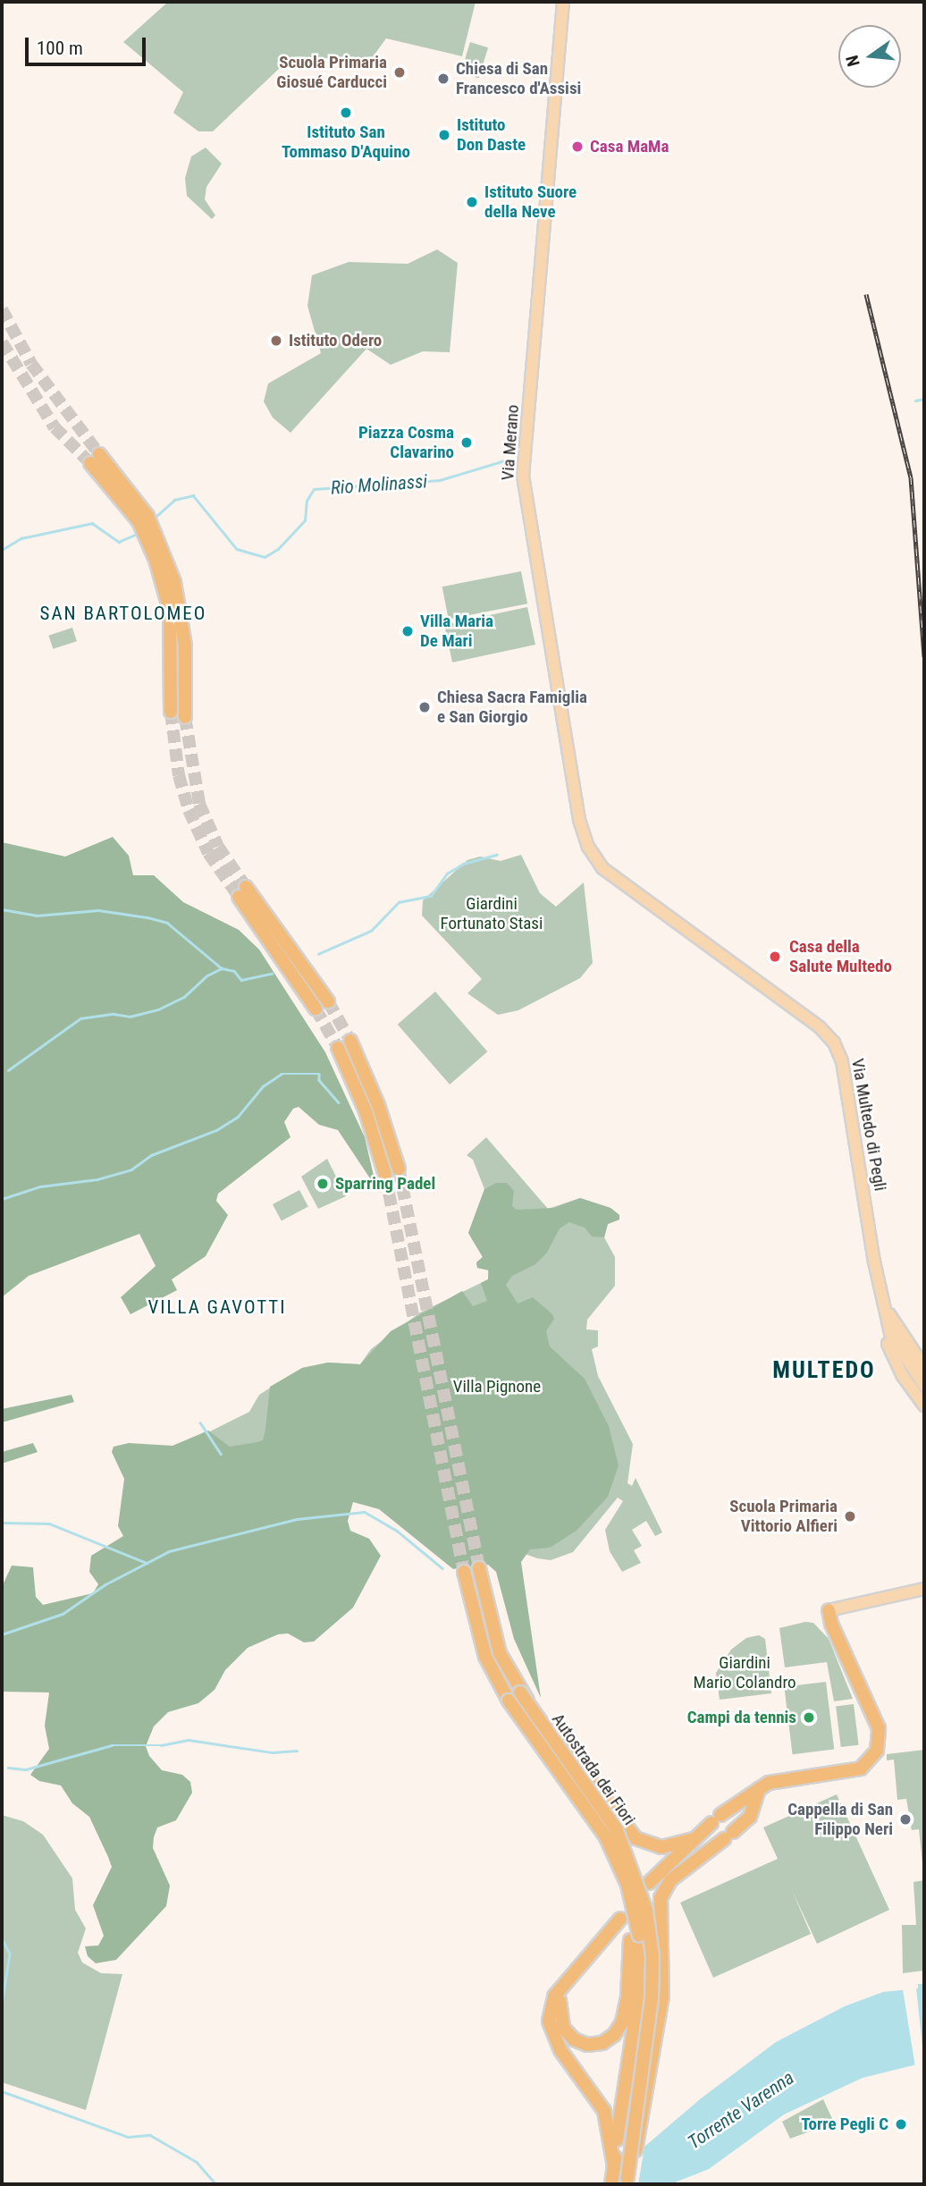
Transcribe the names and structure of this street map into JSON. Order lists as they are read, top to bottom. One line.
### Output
{"streets":{"highway":["Autostrada dei Fiori"],"main road":["Via Merano","Via Multedo di Pegli"]},"crossings":[["Via Merano","Via Multedo di Pegli"]],"districts":["SAN BARTOLOMEO","VILLA GAVOTTI","MULTEDO"],"water":["Rio Molinassi","Torrente Varenna"],"parks":["Giardini Fortunato Stasi","Villa Pignone","Giardini Mario Colandro"],"places":["Scuola Primaria Giosué Carducci","Chiesa di San Francesco d'Assisi","Istituto San Tommaso D'Aquino","Istituto Don Daste","Casa MaMa","Istituto Suore della Neve","Istituto Odero","Piazza Cosma Clavarino","Villa Maria De Mari","Chiesa Sacra Famiglia e San Giorgio","Casa della Salute Multedo","Sparring Padel","Scuola Primaria Vittorio Alfieri","Campi da tennis","Cappella di San Filippo Neri","Torre Pegli C"],"scale_bar":"100 m","north":"left"}
